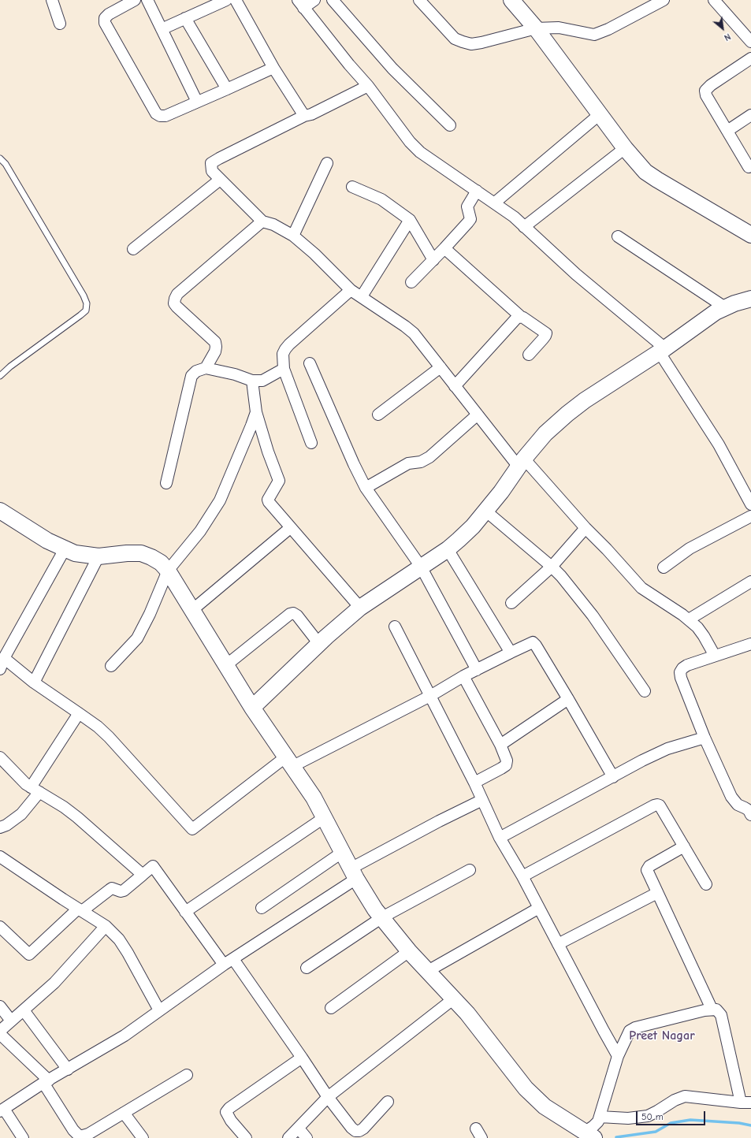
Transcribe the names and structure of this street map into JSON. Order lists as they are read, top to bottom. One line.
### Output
{"districts":["Preet Nagar"],"scale_bar":"50 m","north":"bottom right"}
